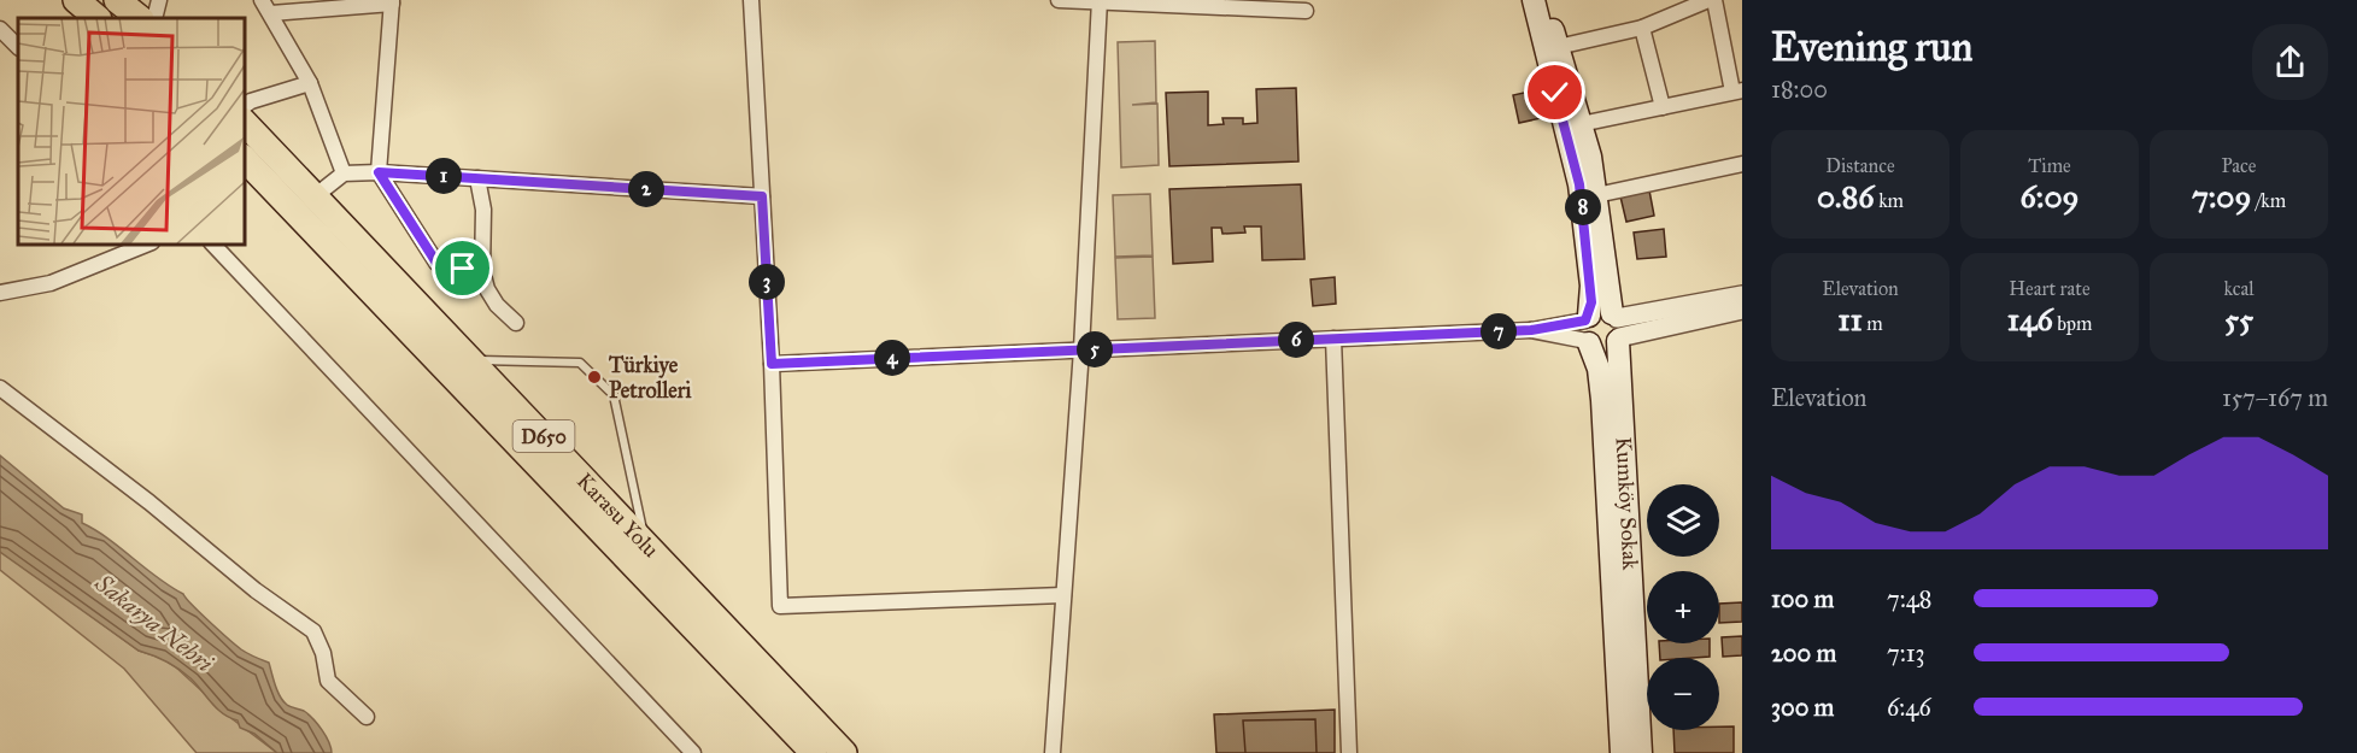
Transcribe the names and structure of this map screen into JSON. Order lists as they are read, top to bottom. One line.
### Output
{"streets":{"highway":["D650","Karasu Yolu"],"main road":["Kumköy Sokak"]},"water":["Sakarya Nehri"],"places":["Türkiye Petrolleri"],"page":{"heading":["Evening run","18:00"],"stats":[["Distance","0.86 km"],["Time","6:09"],["Pace","7:09 /km"],["Elevation","11 m"],["Heart rate","146 bpm"],["kcal","55"]],"pins":["1","2","8","3","7","6","5","4"],"chart":["Elevation","157–167 m"],"map_buttons":["+","−"],"list":[{"name":"100 m","note":"7:48"},{"name":"200 m","note":"7:13"},{"name":"300 m","note":"6:46"}]}}
